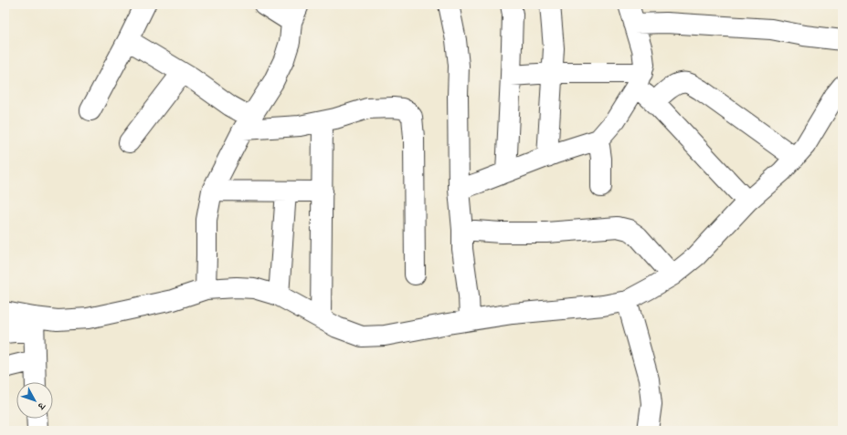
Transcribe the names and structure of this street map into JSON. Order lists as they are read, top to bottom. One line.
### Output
{"north":"bottom right"}
